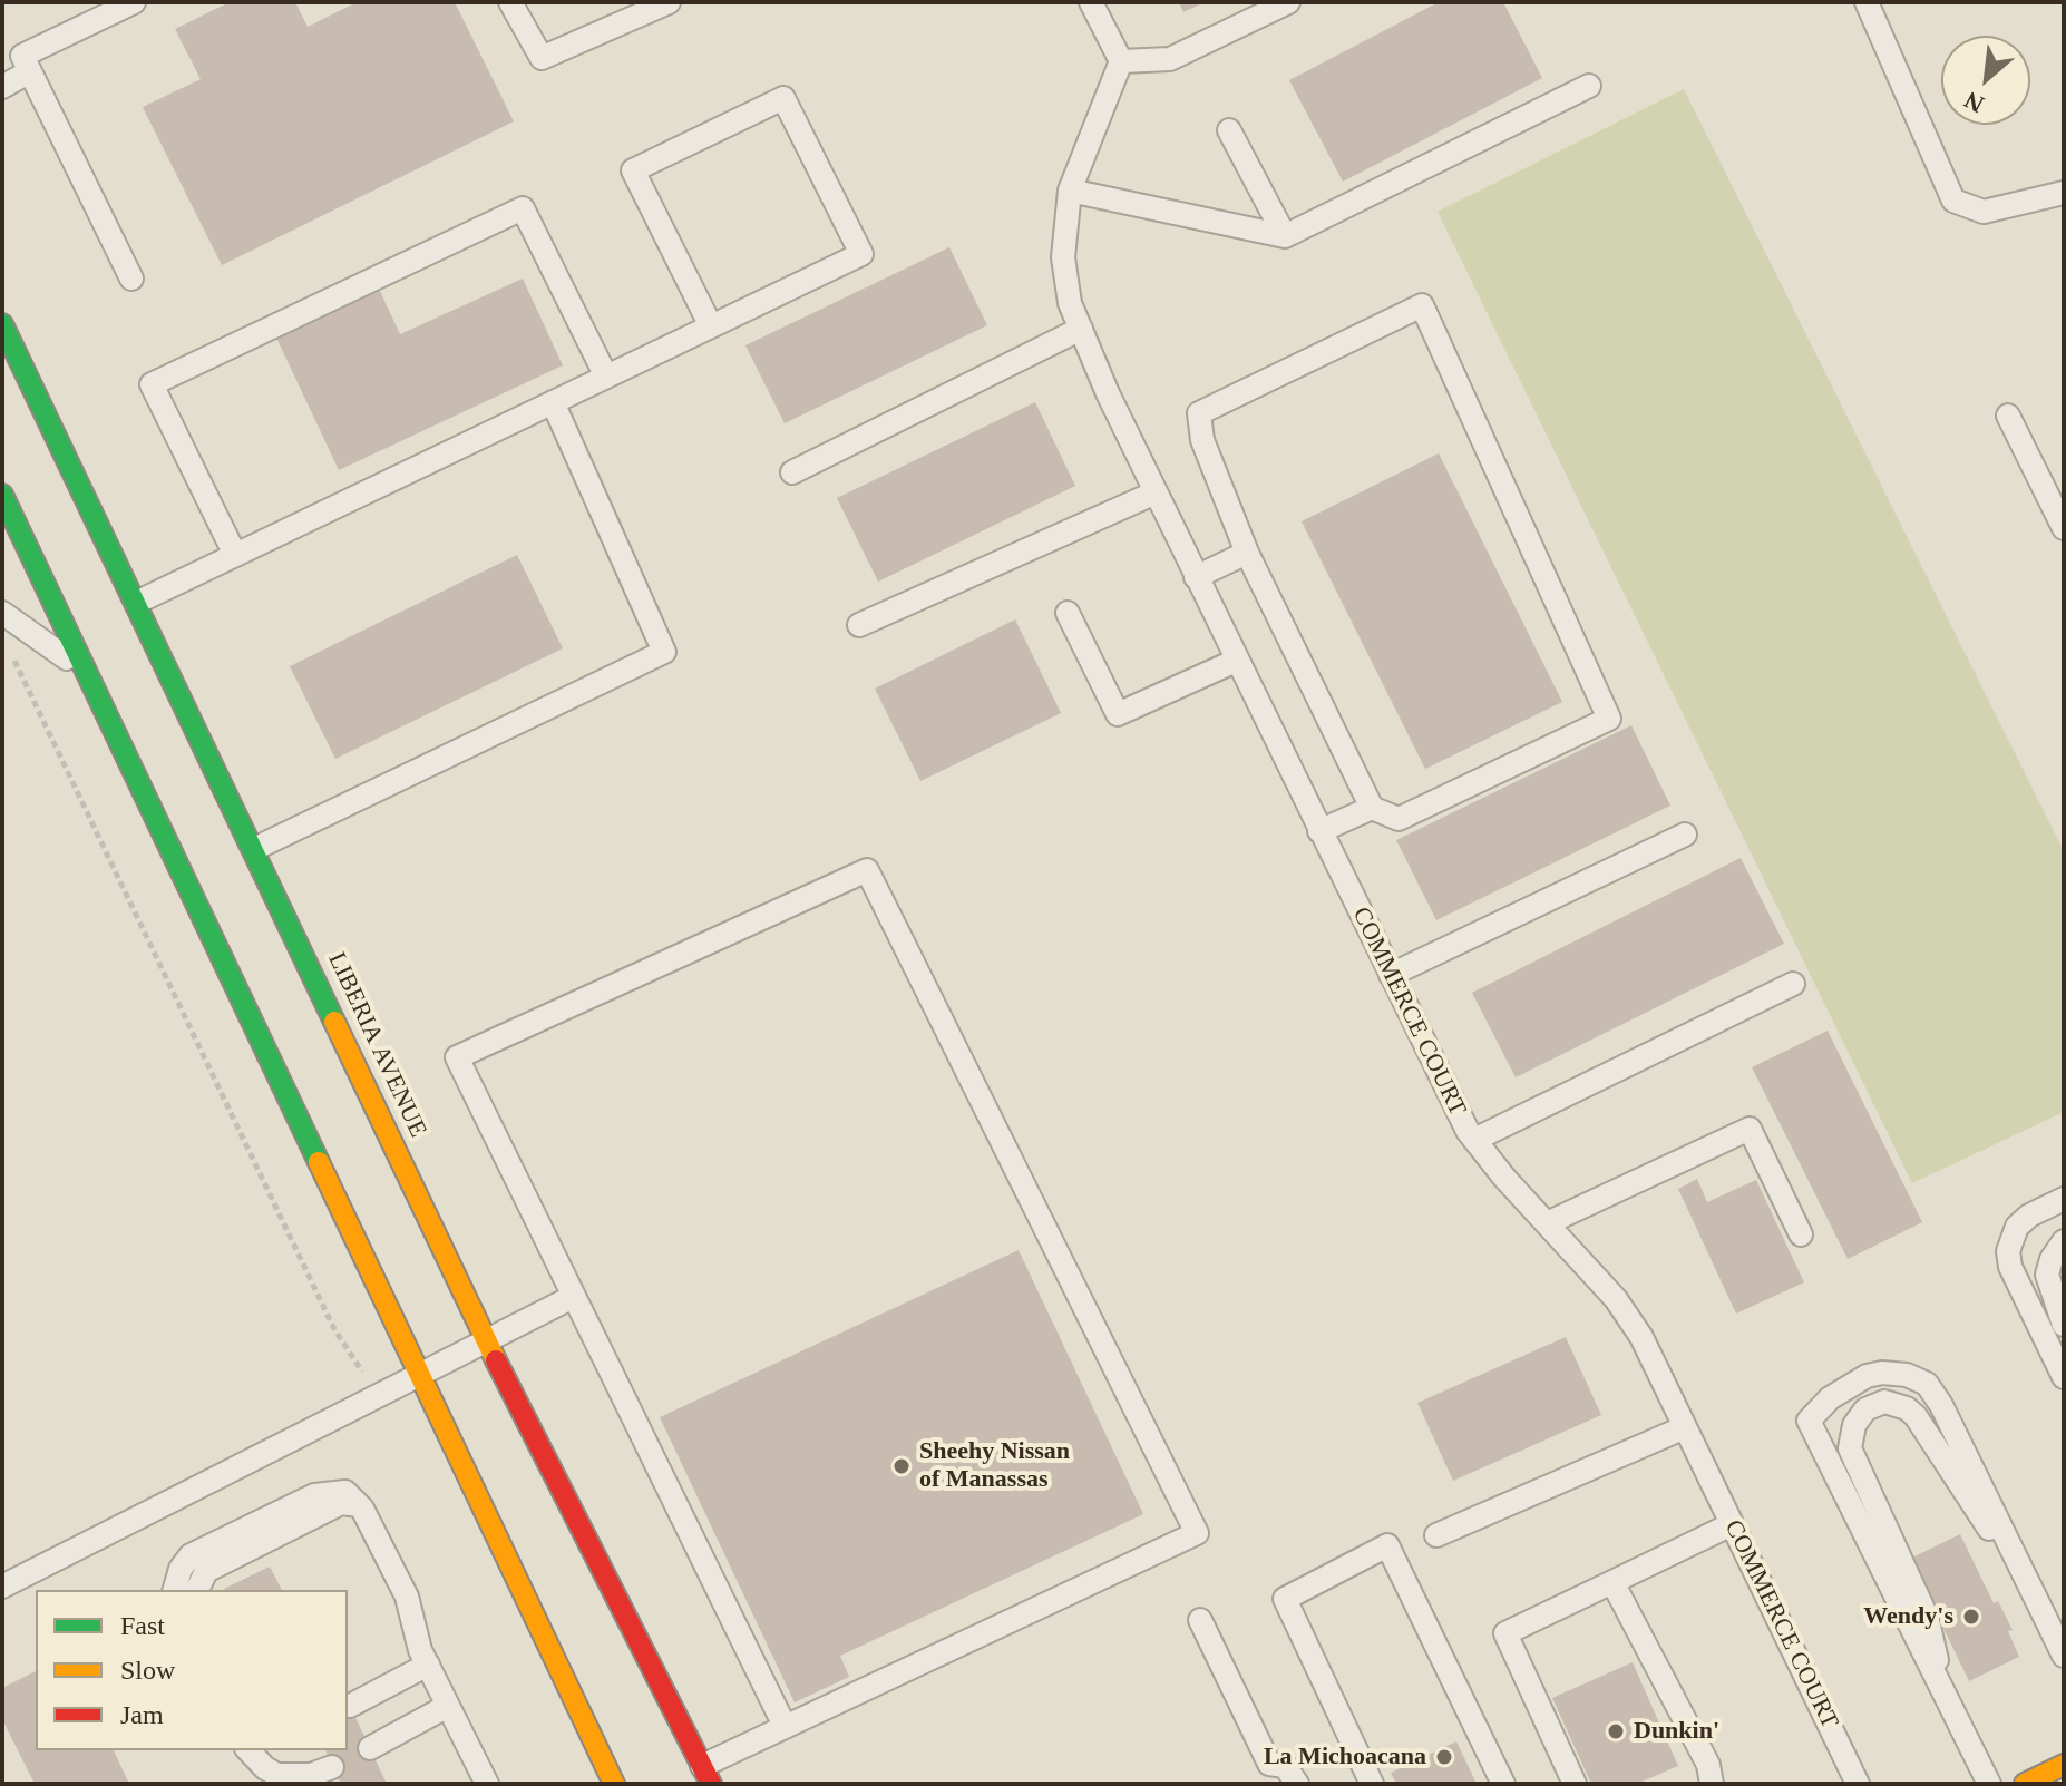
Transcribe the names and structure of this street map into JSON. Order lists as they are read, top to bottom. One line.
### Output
{"streets":{"highway":["LIBERIA AVENUE"],"lane":["COMMERCE COURT"]},"places":["Sheehy Nissan of Manassas","Wendy's","Dunkin'","La Michoacana"],"legend":["Fast","Slow","Jam"],"north":"bottom left"}
